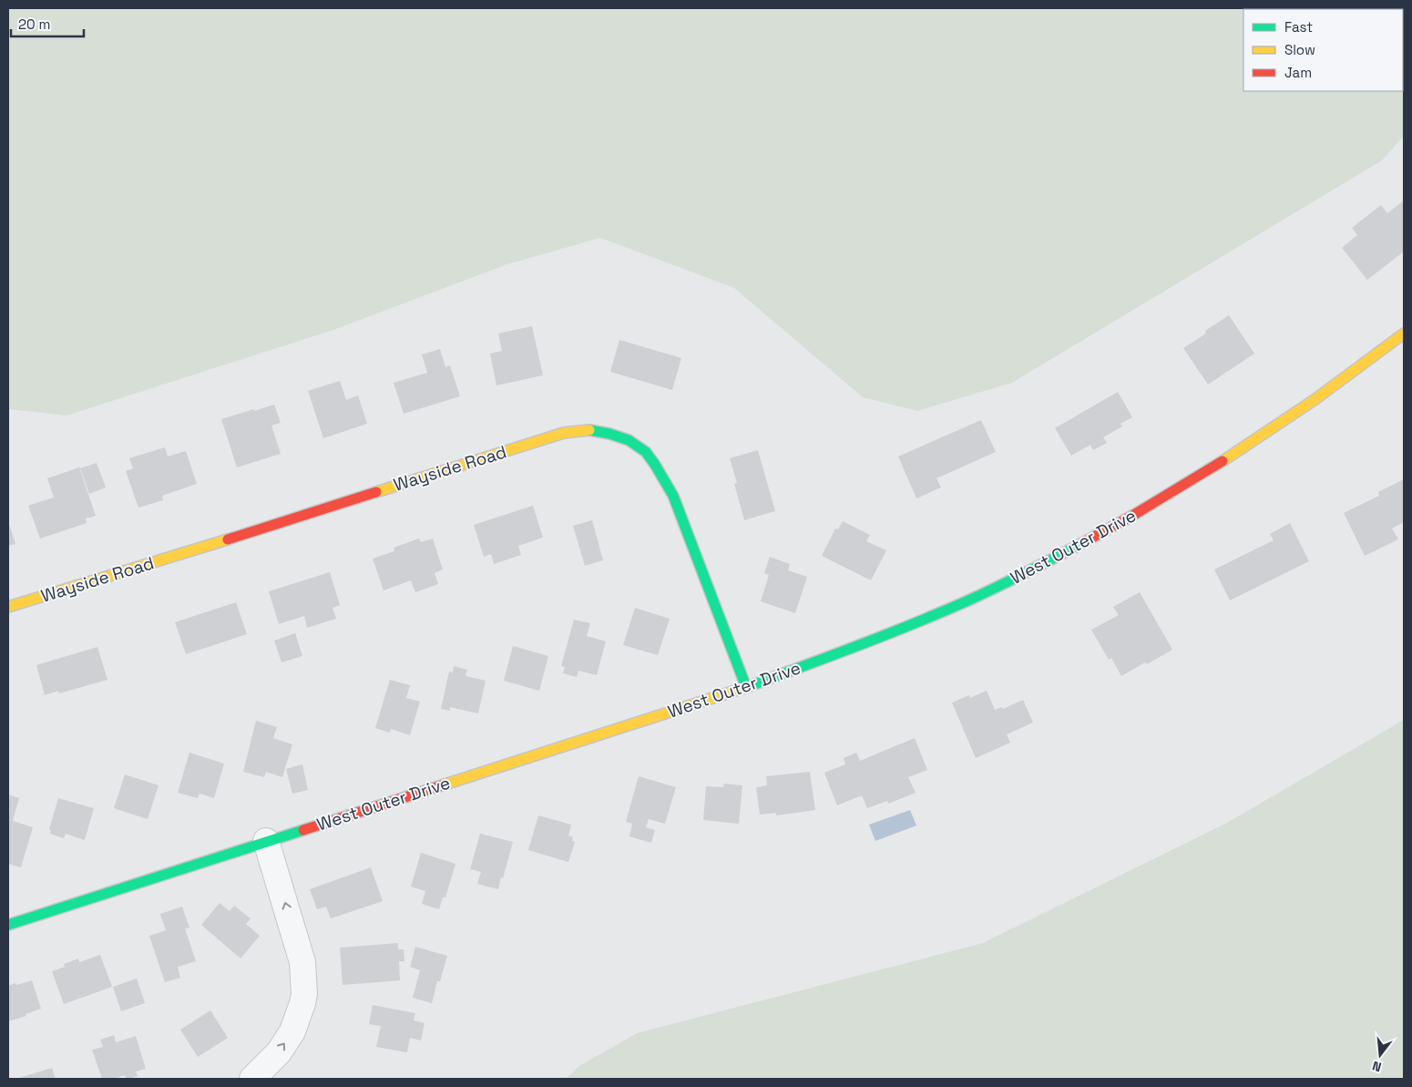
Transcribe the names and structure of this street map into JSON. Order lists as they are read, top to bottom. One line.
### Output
{"streets":{"street":["Wayside Road","West Outer Drive"]},"crossings":[["Wayside Road","West Outer Drive"]],"legend":["Fast","Slow","Jam"],"scale_bar":"20 m","north":"bottom"}
